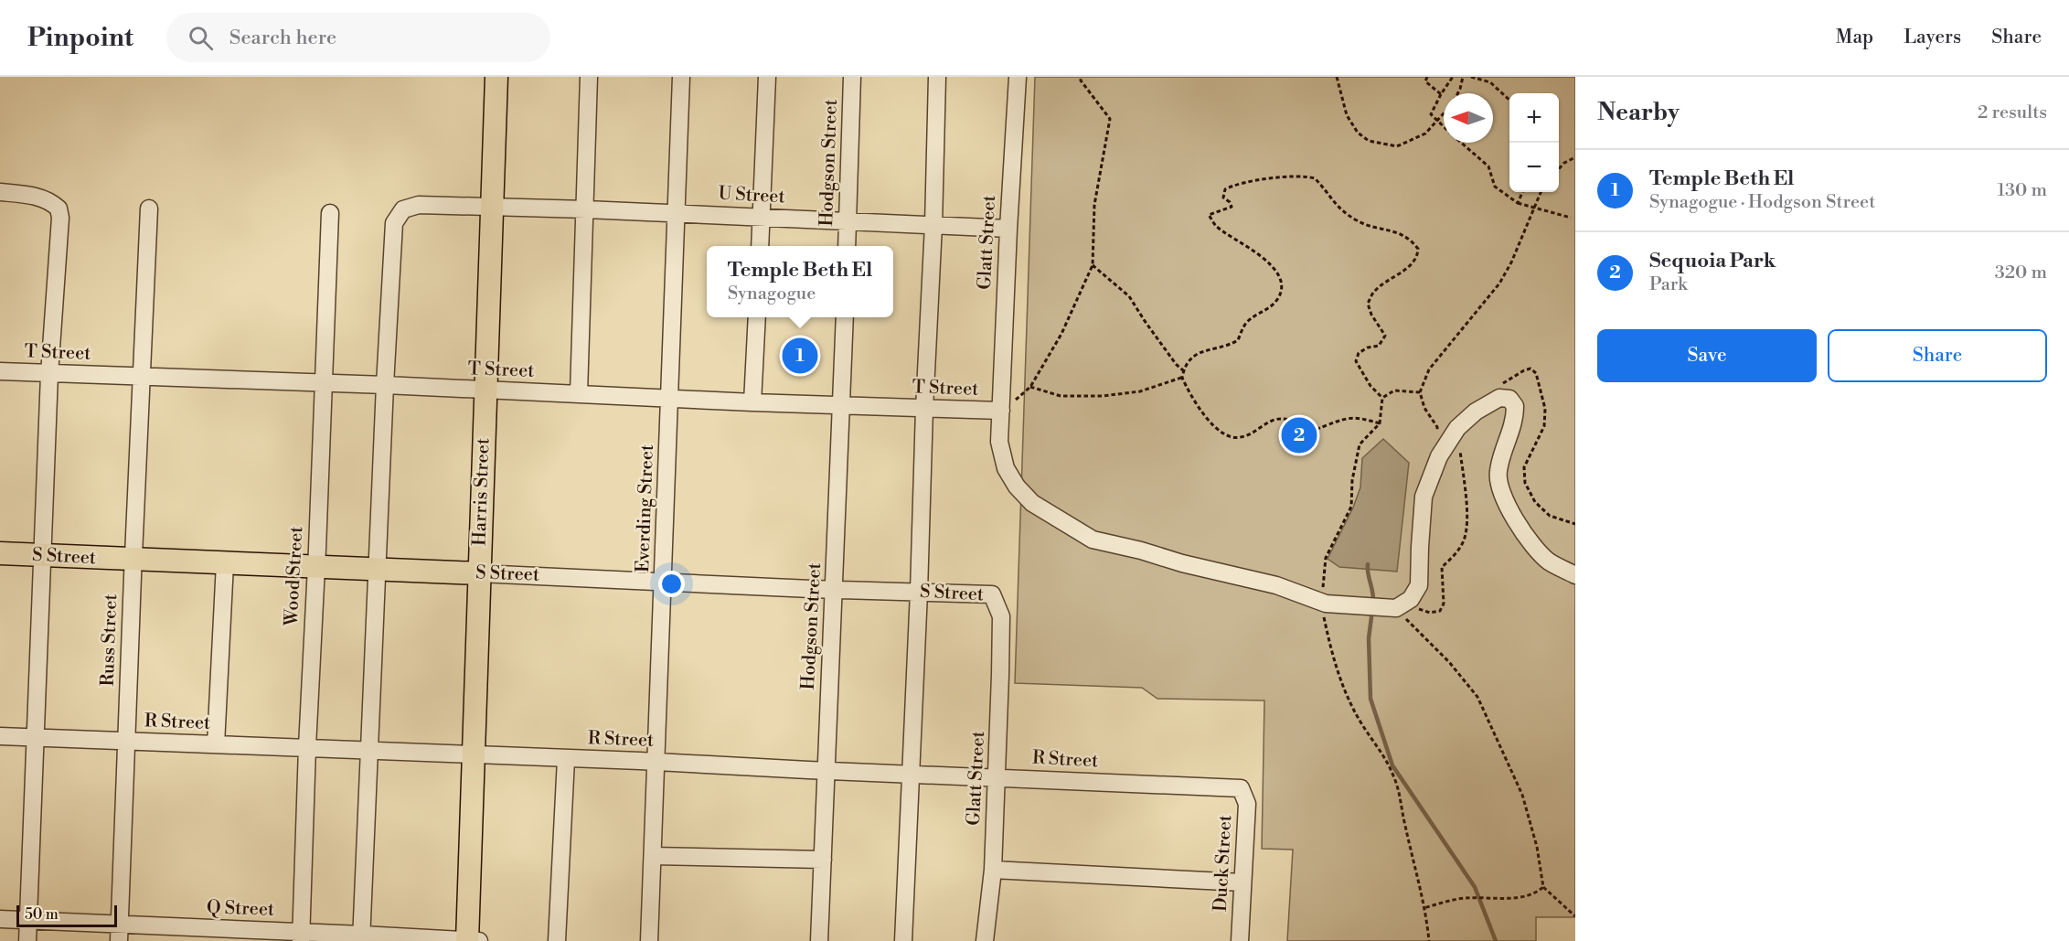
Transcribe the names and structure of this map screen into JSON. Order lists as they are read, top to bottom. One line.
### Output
{"streets":{"main road":["Harris Street","S Street"],"street":["Hodgson Street","U Street","Glatt Street","T Street","Everding Street","Wood Street","Russ Street","R Street","Duck Street","Q Street"]},"crossings":[["Hodgson Street","U Street"],["Hodgson Street","T Street"],["Hodgson Street","S Street"],["Hodgson Street","R Street"],["U Street","Glatt Street"],["U Street","T Street"],["U Street","Harris Street"],["U Street","Everding Street"],["U Street","S Street"],["U Street","R Street"],["U Street","Q Street"],["Glatt Street","T Street"],["Glatt Street","S Street"],["Glatt Street","R Street"],["T Street","Harris Street"],["T Street","Everding Street"],["T Street","Wood Street"],["T Street","Russ Street"],["Harris Street","S Street"],["Harris Street","R Street"],["Harris Street","Q Street"],["Everding Street","S Street"],["Everding Street","R Street"],["S Street","Wood Street"],["S Street","Russ Street"],["Wood Street","R Street"],["Wood Street","Q Street"],["Russ Street","R Street"],["Russ Street","Q Street"],["R Street","Duck Street"]],"scale_bar":"50 m","north":"left","page":{"header":"Pinpoint","search":"Search here","nav":["Map","Layers","Share"],"heading":["Nearby","2 results"],"map_buttons":["+","−"],"list":[{"mark":"1","name":"Temple Beth El","note":"Synagogue · Hodgson Street","value":"130 m"},{"mark":"2","name":"Sequoia Park","note":"Park","value":"320 m"}],"popup":["Temple Beth El","Synagogue"],"buttons":["Save","Share"],"pins":["1","2"],"scale":"50 m"}}
